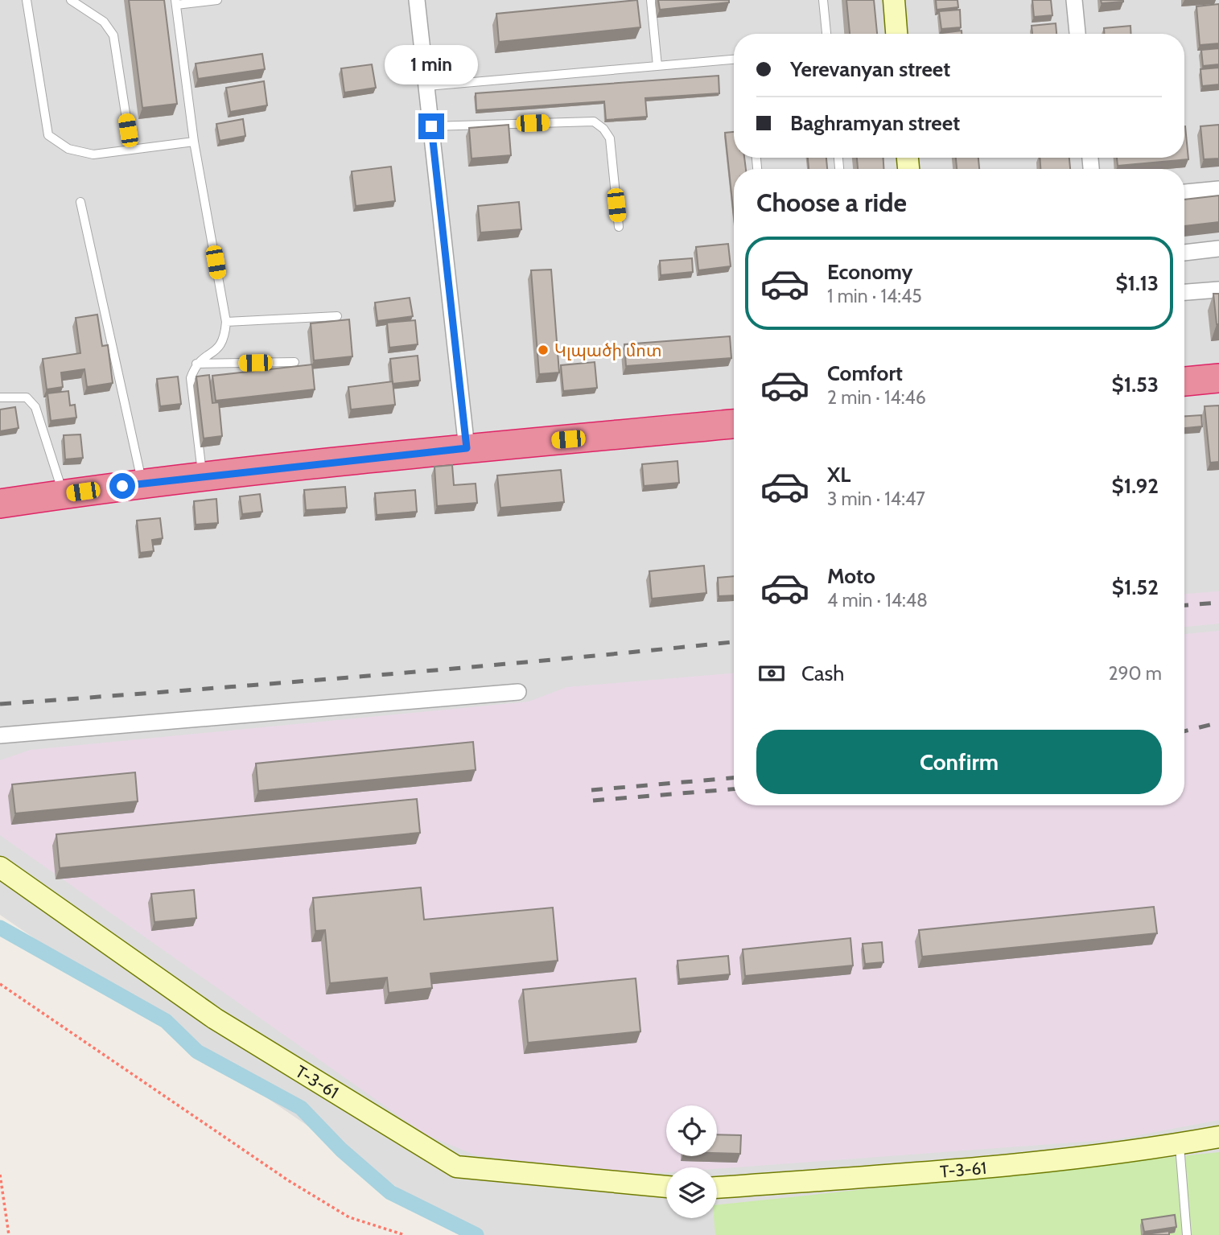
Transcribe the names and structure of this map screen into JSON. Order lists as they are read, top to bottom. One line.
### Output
{"streets":{"street":["T-3-61"]},"places":["Կլպածի մոտ"],"page":{"banner":["Yerevanyan street","Baghramyan street"],"bubble":"1 min","heading":"Choose a ride","list":[{"name":"Economy","note":"1 min · 14:45","value":"$1.13"},{"name":"Comfort","note":"2 min · 14:46","value":"$1.53"},{"name":"XL","note":"3 min · 14:47","value":"$1.92"},{"name":"Moto","note":"4 min · 14:48","value":"$1.52"}],"pay":["Cash","290 m"],"buttons":"Confirm"}}
